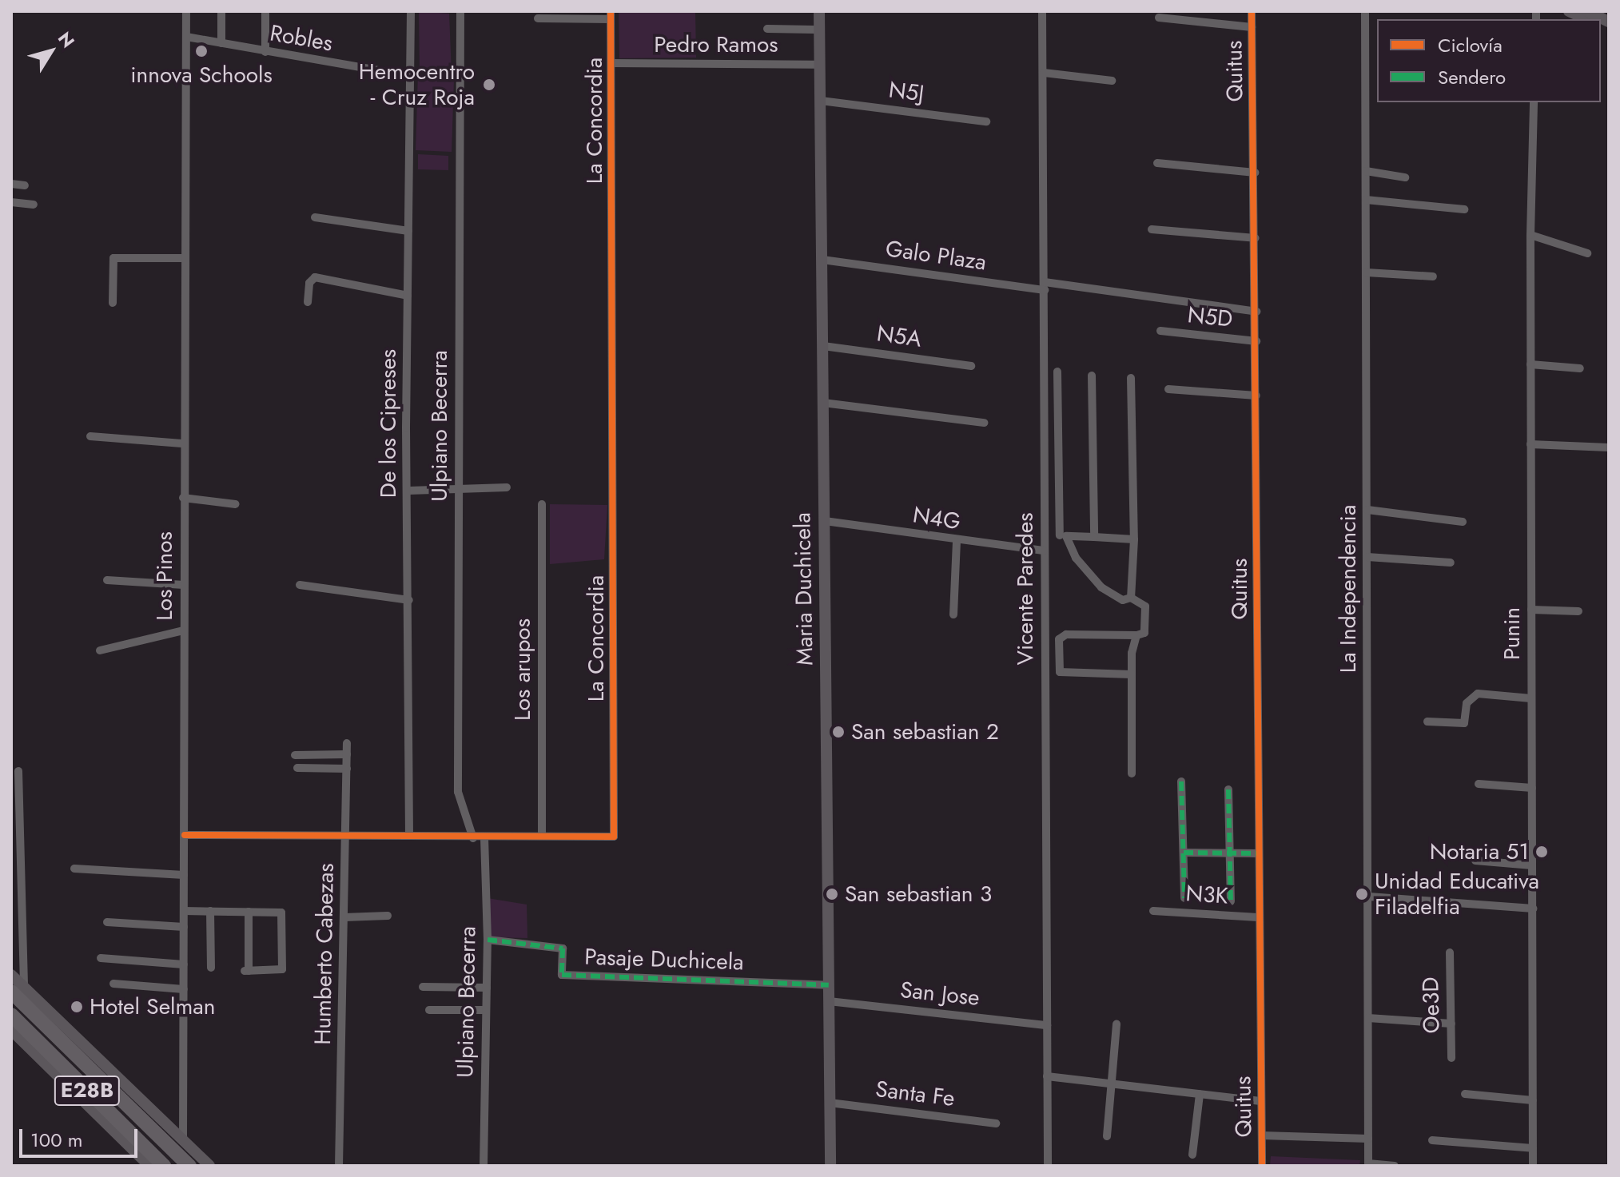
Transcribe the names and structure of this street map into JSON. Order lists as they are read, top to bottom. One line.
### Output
{"streets":{"highway":["E28B"],"main road":["Maria Duchicela"],"street":["Robles","Pedro Ramos","Quitus","N5J","La Concordia","Galo Plaza","N5D","N5A","De los Cipreses","Ulpiano Becerra","N4G","Los Pinos","Vicente Paredes","La Independencia","Punin","Los arupos","N3K","Humberto Cabezas","Pasaje Duchicela","San Jose","Oe3D","Santa Fe"]},"crossings":[["Robles","De los Cipreses"],["Robles","Los Pinos"],["Pedro Ramos","La Concordia"],["Pedro Ramos","Maria Duchicela"],["Quitus","Galo Plaza"],["Quitus","N5D"],["Quitus","N3K"],["N5J","Maria Duchicela"],["La Concordia","De los Cipreses"],["La Concordia","Ulpiano Becerra"],["La Concordia","Los Pinos"],["La Concordia","Los arupos"],["La Concordia","Humberto Cabezas"],["Galo Plaza","Maria Duchicela"],["Galo Plaza","Vicente Paredes"],["N5A","Maria Duchicela"],["Ulpiano Becerra","Pasaje Duchicela"],["N4G","Maria Duchicela"],["N4G","Vicente Paredes"],["Maria Duchicela","Pasaje Duchicela"],["Maria Duchicela","San Jose"],["Maria Duchicela","Santa Fe"],["Vicente Paredes","San Jose"]],"places":["innova Schools","Hemocentro - Cruz Roja","San sebastian 2","Notaria 51","San sebastian 3","Unidad Educativa Filadelfia","Hotel Selman"],"legend":["Ciclovía","Sendero"],"scale_bar":"100 m","north":"top right"}
